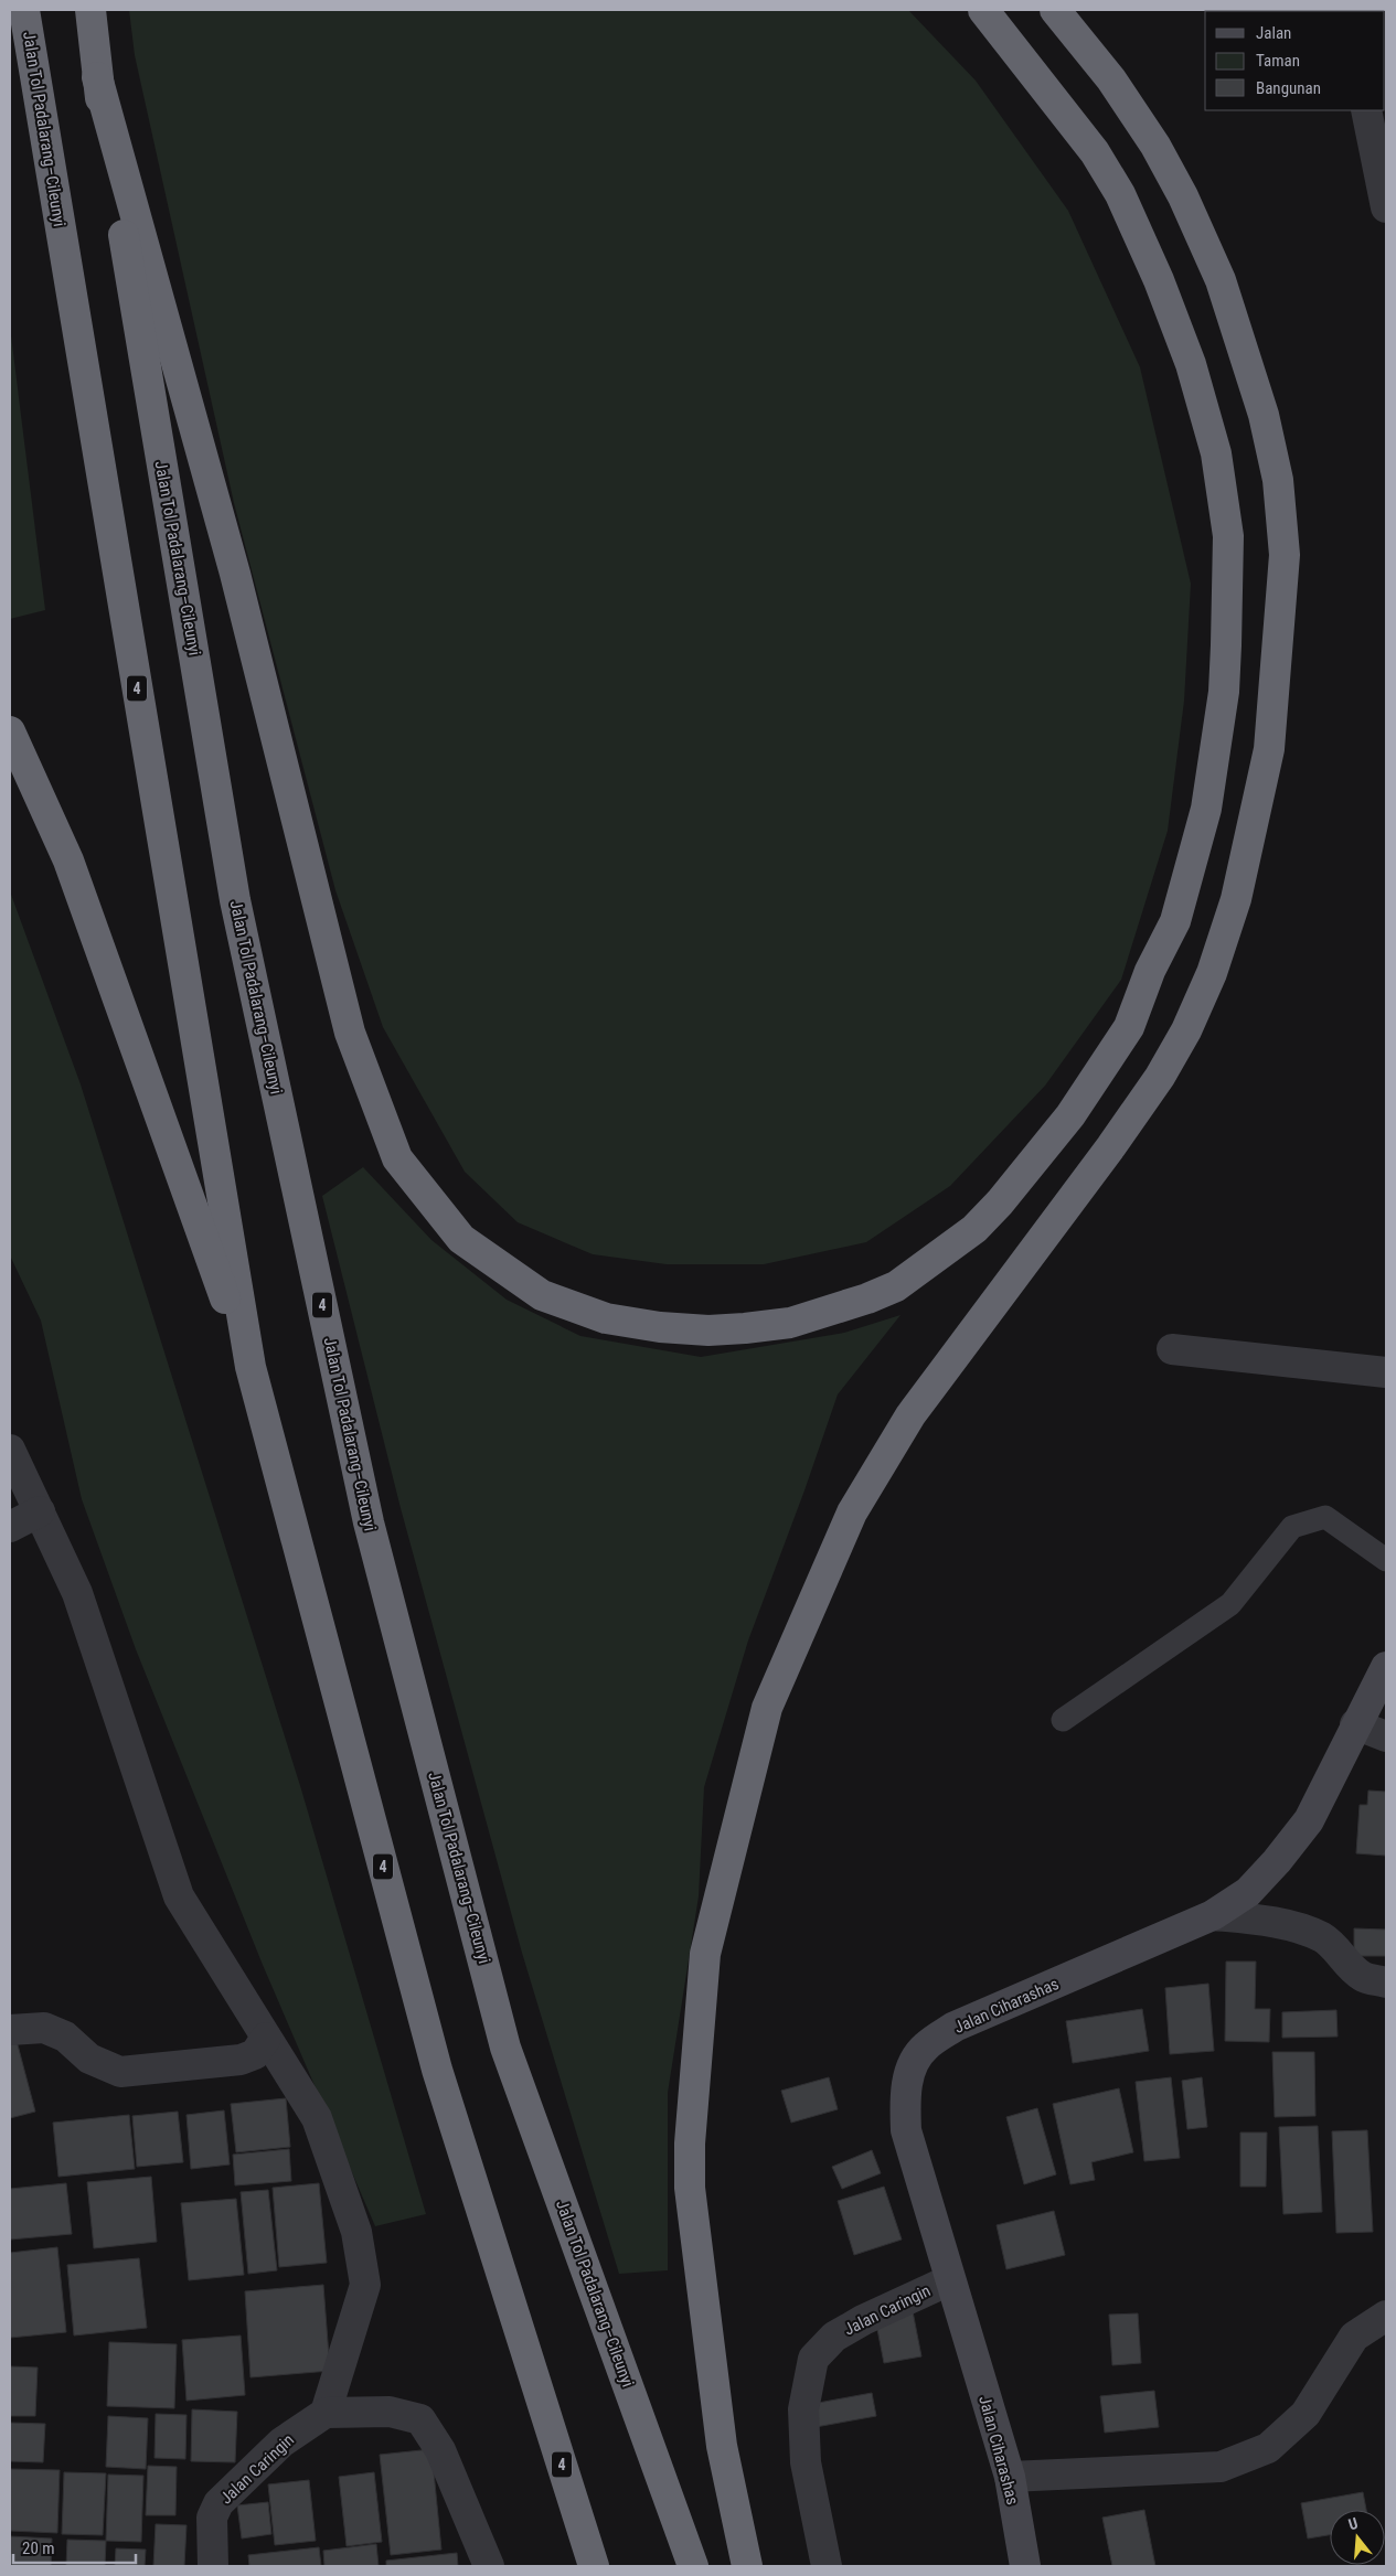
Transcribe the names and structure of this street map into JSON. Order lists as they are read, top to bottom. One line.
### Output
{"streets":{"highway":["Jalan Tol Padalarang–Cileunyi","4"],"street":["Jalan Ciharashas","Jalan Caringin"]},"crossings":[["Jalan Ciharashas","Jalan Caringin"]],"legend":["Jalan","Taman","Bangunan"],"scale_bar":"20 m","north":"top"}
